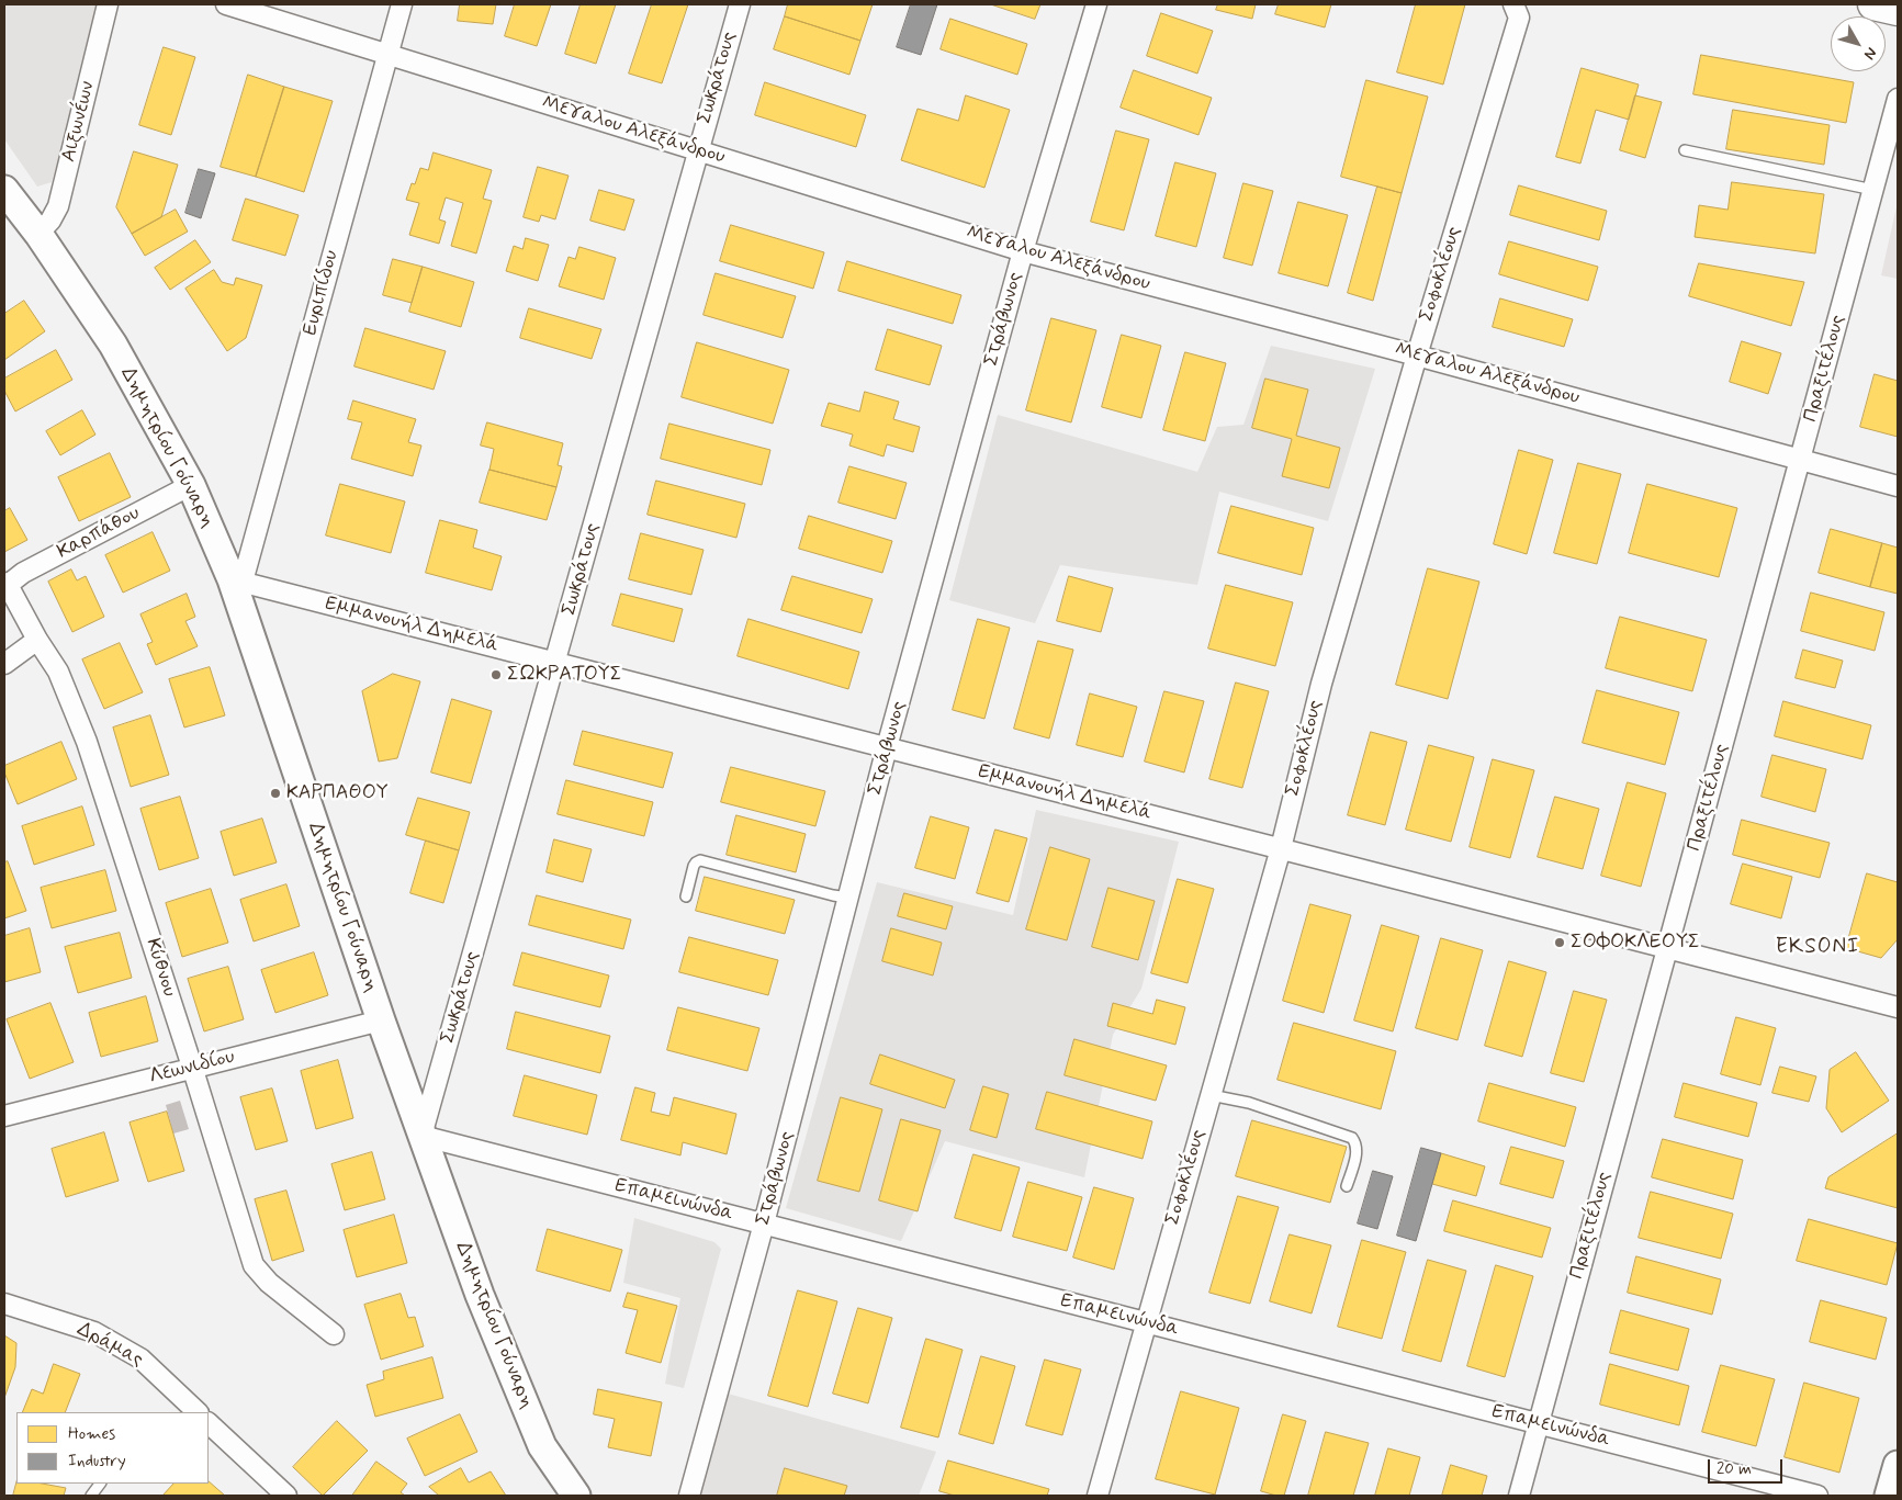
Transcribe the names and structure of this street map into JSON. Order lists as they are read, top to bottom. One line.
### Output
{"streets":{"main road":["Δημητρίου Γούναρη"],"street":["Σωκράτους","Αιξωνέων","Μεγαλου Αλεξάνδρου","Σοφοκλέους","Ευριπίδου","Στράβωνος","Πραξιτέλους","Καρπάθου","Εμμανουήλ Δημελά","Κύθνου","Λεωνιδίου","Επαμεινώνδα","Δράμας"]},"crossings":[["Σωκράτους","Μεγαλου Αλεξάνδρου"],["Σωκράτους","Δημητρίου Γούναρη"],["Σωκράτους","Εμμανουήλ Δημελά"],["Σωκράτους","Επαμεινώνδα"],["Αιξωνέων","Δημητρίου Γούναρη"],["Μεγαλου Αλεξάνδρου","Σοφοκλέους"],["Μεγαλου Αλεξάνδρου","Ευριπίδου"],["Μεγαλου Αλεξάνδρου","Στράβωνος"],["Μεγαλου Αλεξάνδρου","Πραξιτέλους"],["Σοφοκλέους","Εμμανουήλ Δημελά"],["Σοφοκλέους","Επαμεινώνδα"],["Ευριπίδου","Δημητρίου Γούναρη"],["Ευριπίδου","Εμμανουήλ Δημελά"],["Στράβωνος","Εμμανουήλ Δημελά"],["Στράβωνος","Επαμεινώνδα"],["Πραξιτέλους","Εμμανουήλ Δημελά"],["Πραξιτέλους","Επαμεινώνδα"],["Δημητρίου Γούναρη","Καρπάθου"],["Δημητρίου Γούναρη","Εμμανουήλ Δημελά"],["Δημητρίου Γούναρη","Λεωνιδίου"],["Δημητρίου Γούναρη","Επαμεινώνδα"],["Καρπάθου","Κύθνου"],["Κύθνου","Λεωνιδίου"]],"districts":["EKSONI"],"places":["ΣΩΚΡΑΤΟΥΣ","ΚΑΡΠΑΘΟΥ","ΣΟΦΟΚΛΕΟΥΣ"],"legend":["Homes","Industry"],"scale_bar":"20 m","north":"bottom right"}
